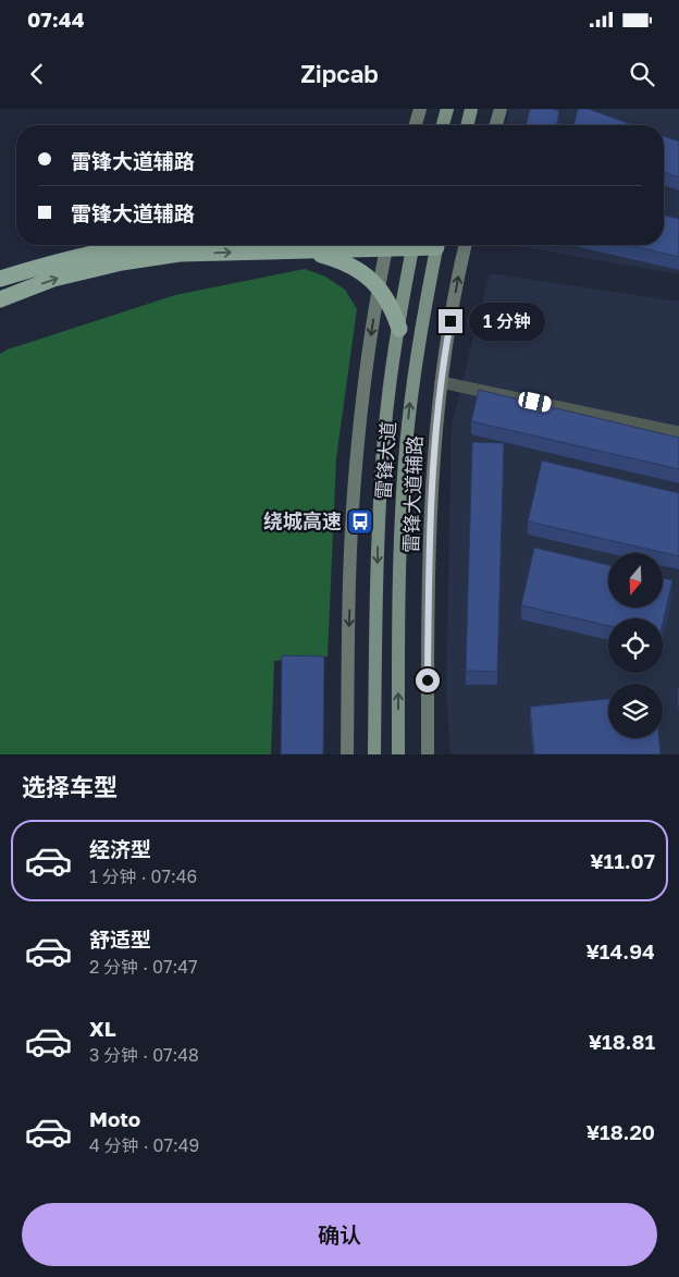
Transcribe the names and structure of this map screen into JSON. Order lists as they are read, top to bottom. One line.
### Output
{"streets":{"main road":["雷锋大道"],"street":["雷锋大道辅路"]},"places":{"bus stop":["绕城高速"]},"north":"bottom","page":{"status":"07:44","header":"Zipcab","banner":["雷锋大道辅路","雷锋大道辅路"],"bubble":"1 分钟","heading":"选择车型","list":[{"name":"经济型","note":"1 分钟 · 07:46","value":"¥11.07"},{"name":"舒适型","note":"2 分钟 · 07:47","value":"¥14.94"},{"name":"XL","note":"3 分钟 · 07:48","value":"¥18.81"},{"name":"Moto","note":"4 分钟 · 07:49","value":"¥18.20"}],"buttons":"确认"}}
